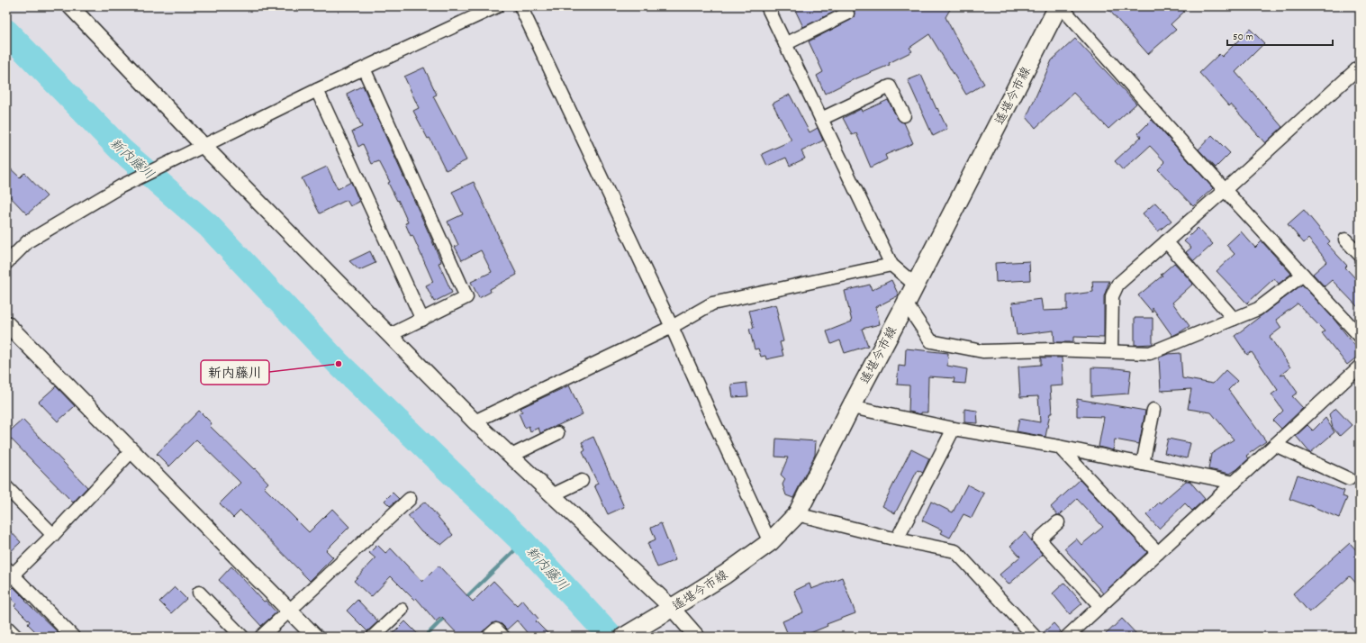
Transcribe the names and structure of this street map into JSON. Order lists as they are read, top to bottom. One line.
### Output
{"streets":{"main road":["遙堪今市線"]},"water":["新内藤川"],"places":["新内藤川"],"scale_bar":"50 m"}
